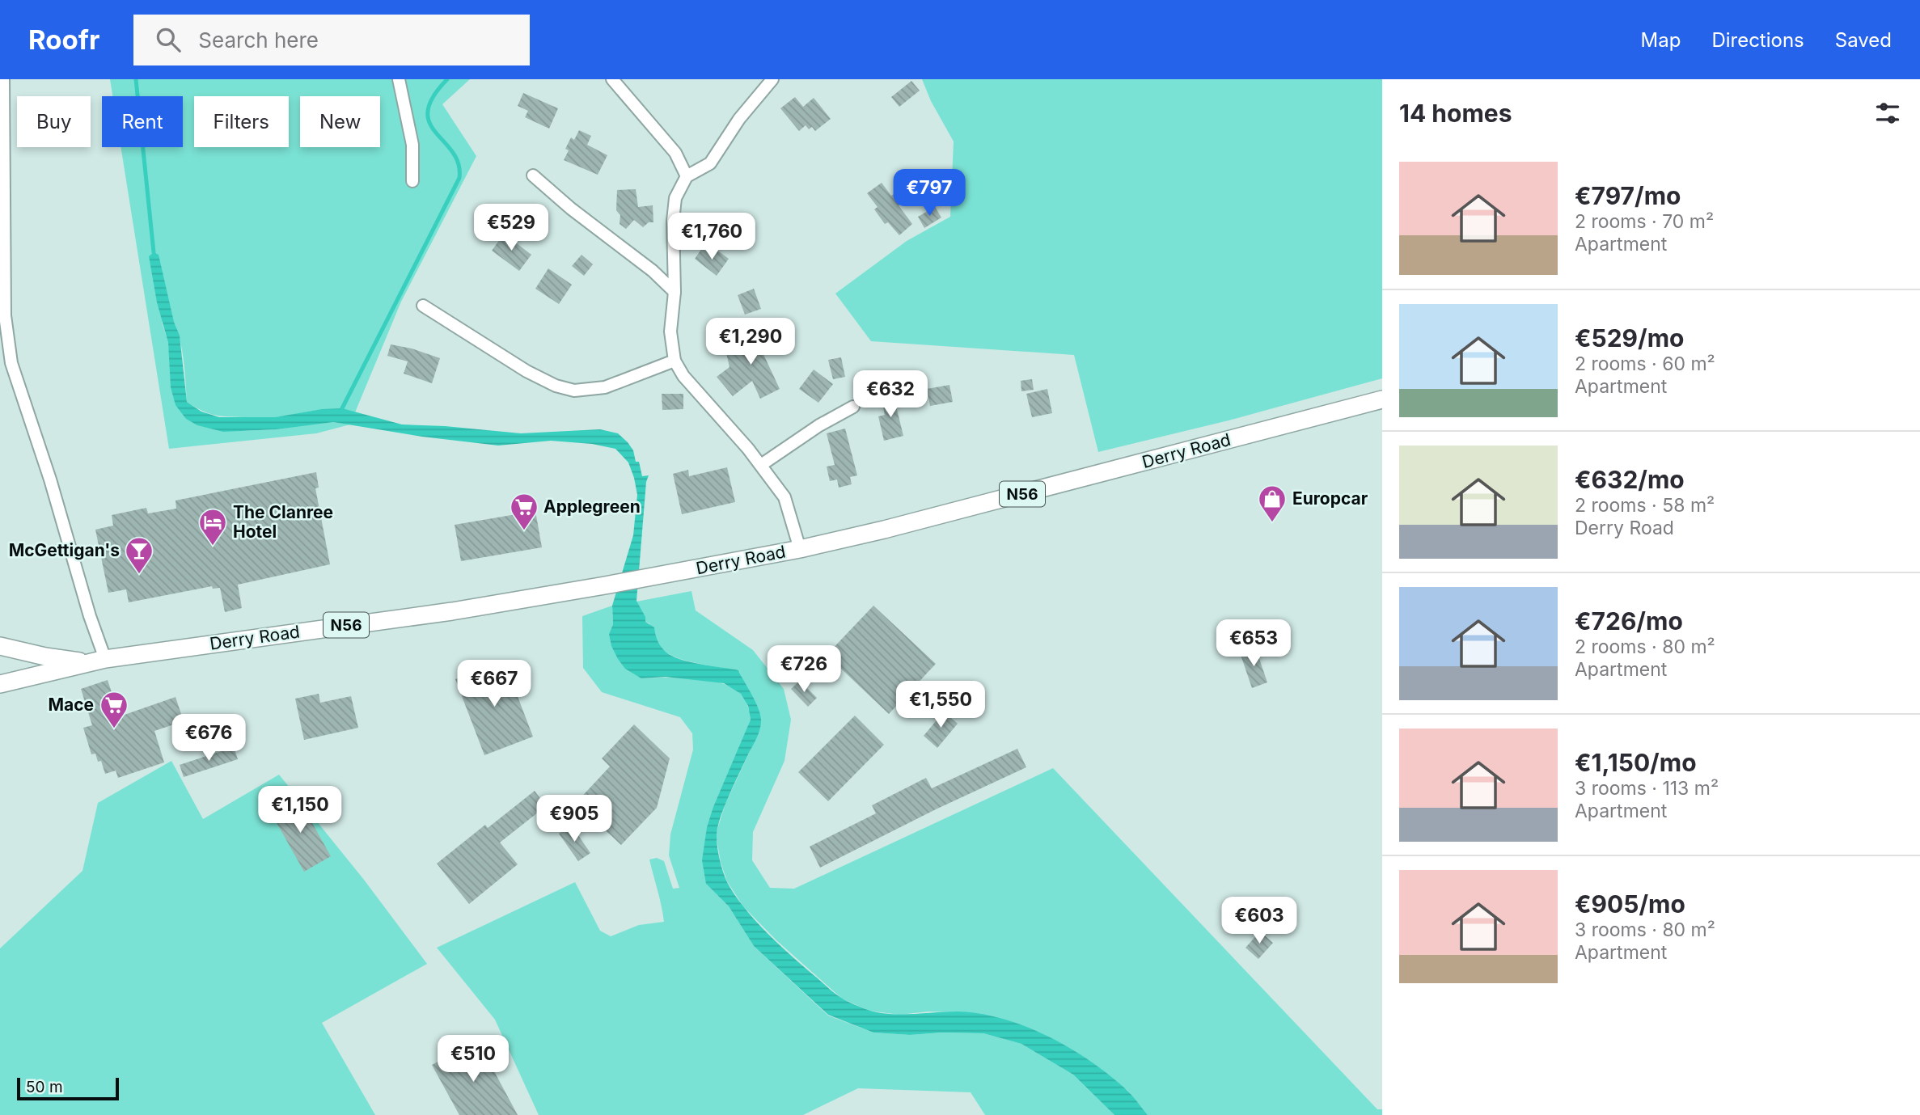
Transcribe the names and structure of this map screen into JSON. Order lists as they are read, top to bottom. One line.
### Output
{"streets":{"main road":["Derry Road","N56"]},"places":{"shop":["Europcar"],"supermarket":["Applegreen","Mace"],"hotel":["The Clanree Hotel"],"bar":["McGettigan's"]},"scale_bar":"50 m","page":{"header":"Roofr","search":"Search here","nav":["Map","Directions","Saved"],"heading":"14 homes","chip":["Buy","Rent","Filters","New"],"list":[{"name":"€797/mo","note":"2 rooms · 70 m² · Apartment"},{"name":"€529/mo","note":"2 rooms · 60 m² · Apartment"},{"name":"€632/mo","note":"2 rooms · 58 m² · Derry Road"},{"name":"€726/mo","note":"2 rooms · 80 m² · Apartment"},{"name":"€1,150/mo","note":"3 rooms · 113 m² · Apartment"},{"name":"€905/mo","note":"3 rooms · 80 m² · Apartment"}],"price":["€797","€529","€1,760","€1,290","€632","€653","€726","€667","€1,550","€676","€1,150","€905","€603","€510"],"scale":"50 m"}}
